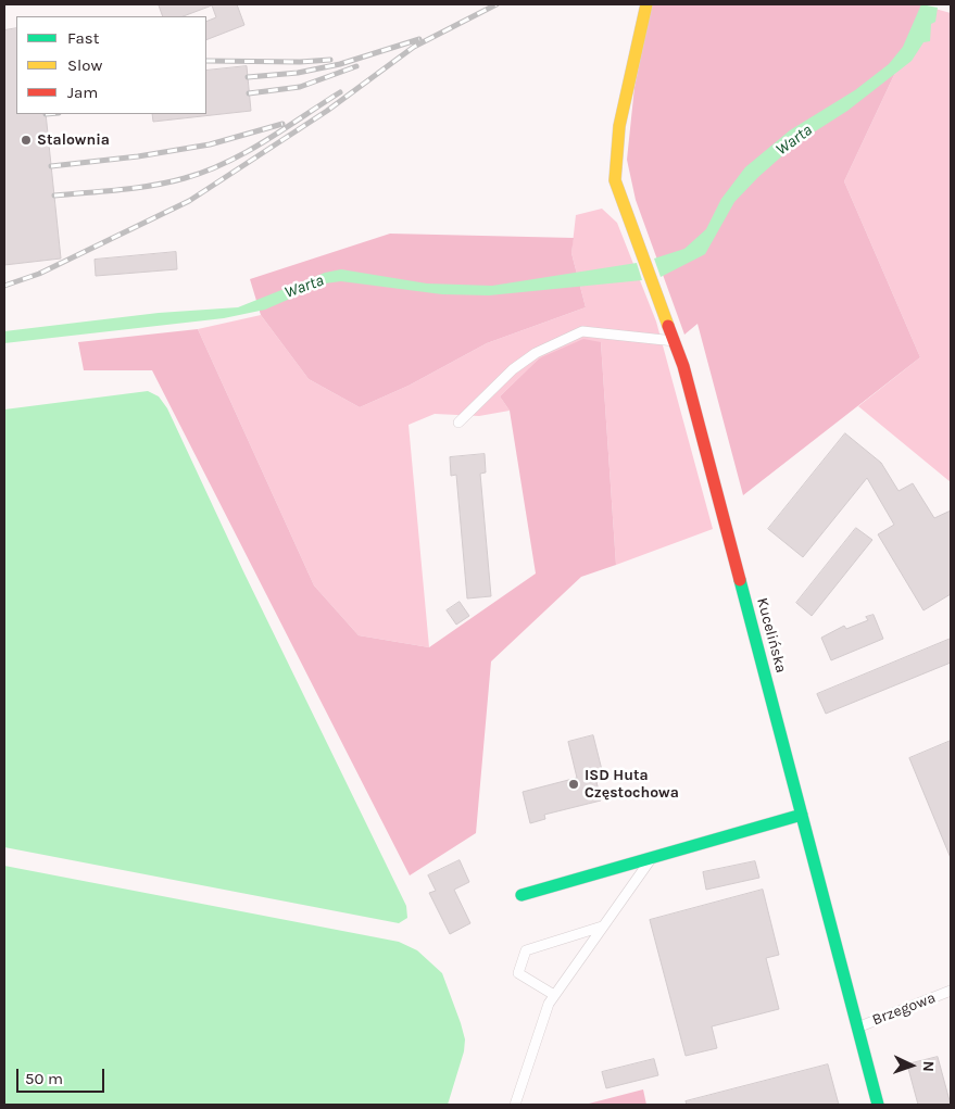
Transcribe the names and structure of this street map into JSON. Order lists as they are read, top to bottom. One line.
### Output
{"streets":{"street":["Kucelińska","Brzegowa"]},"crossings":[["Kucelińska","Brzegowa"]],"water":["Warta"],"places":["Stalownia","ISD Huta Częstochowa"],"legend":["Fast","Slow","Jam"],"scale_bar":"50 m","north":"right"}
